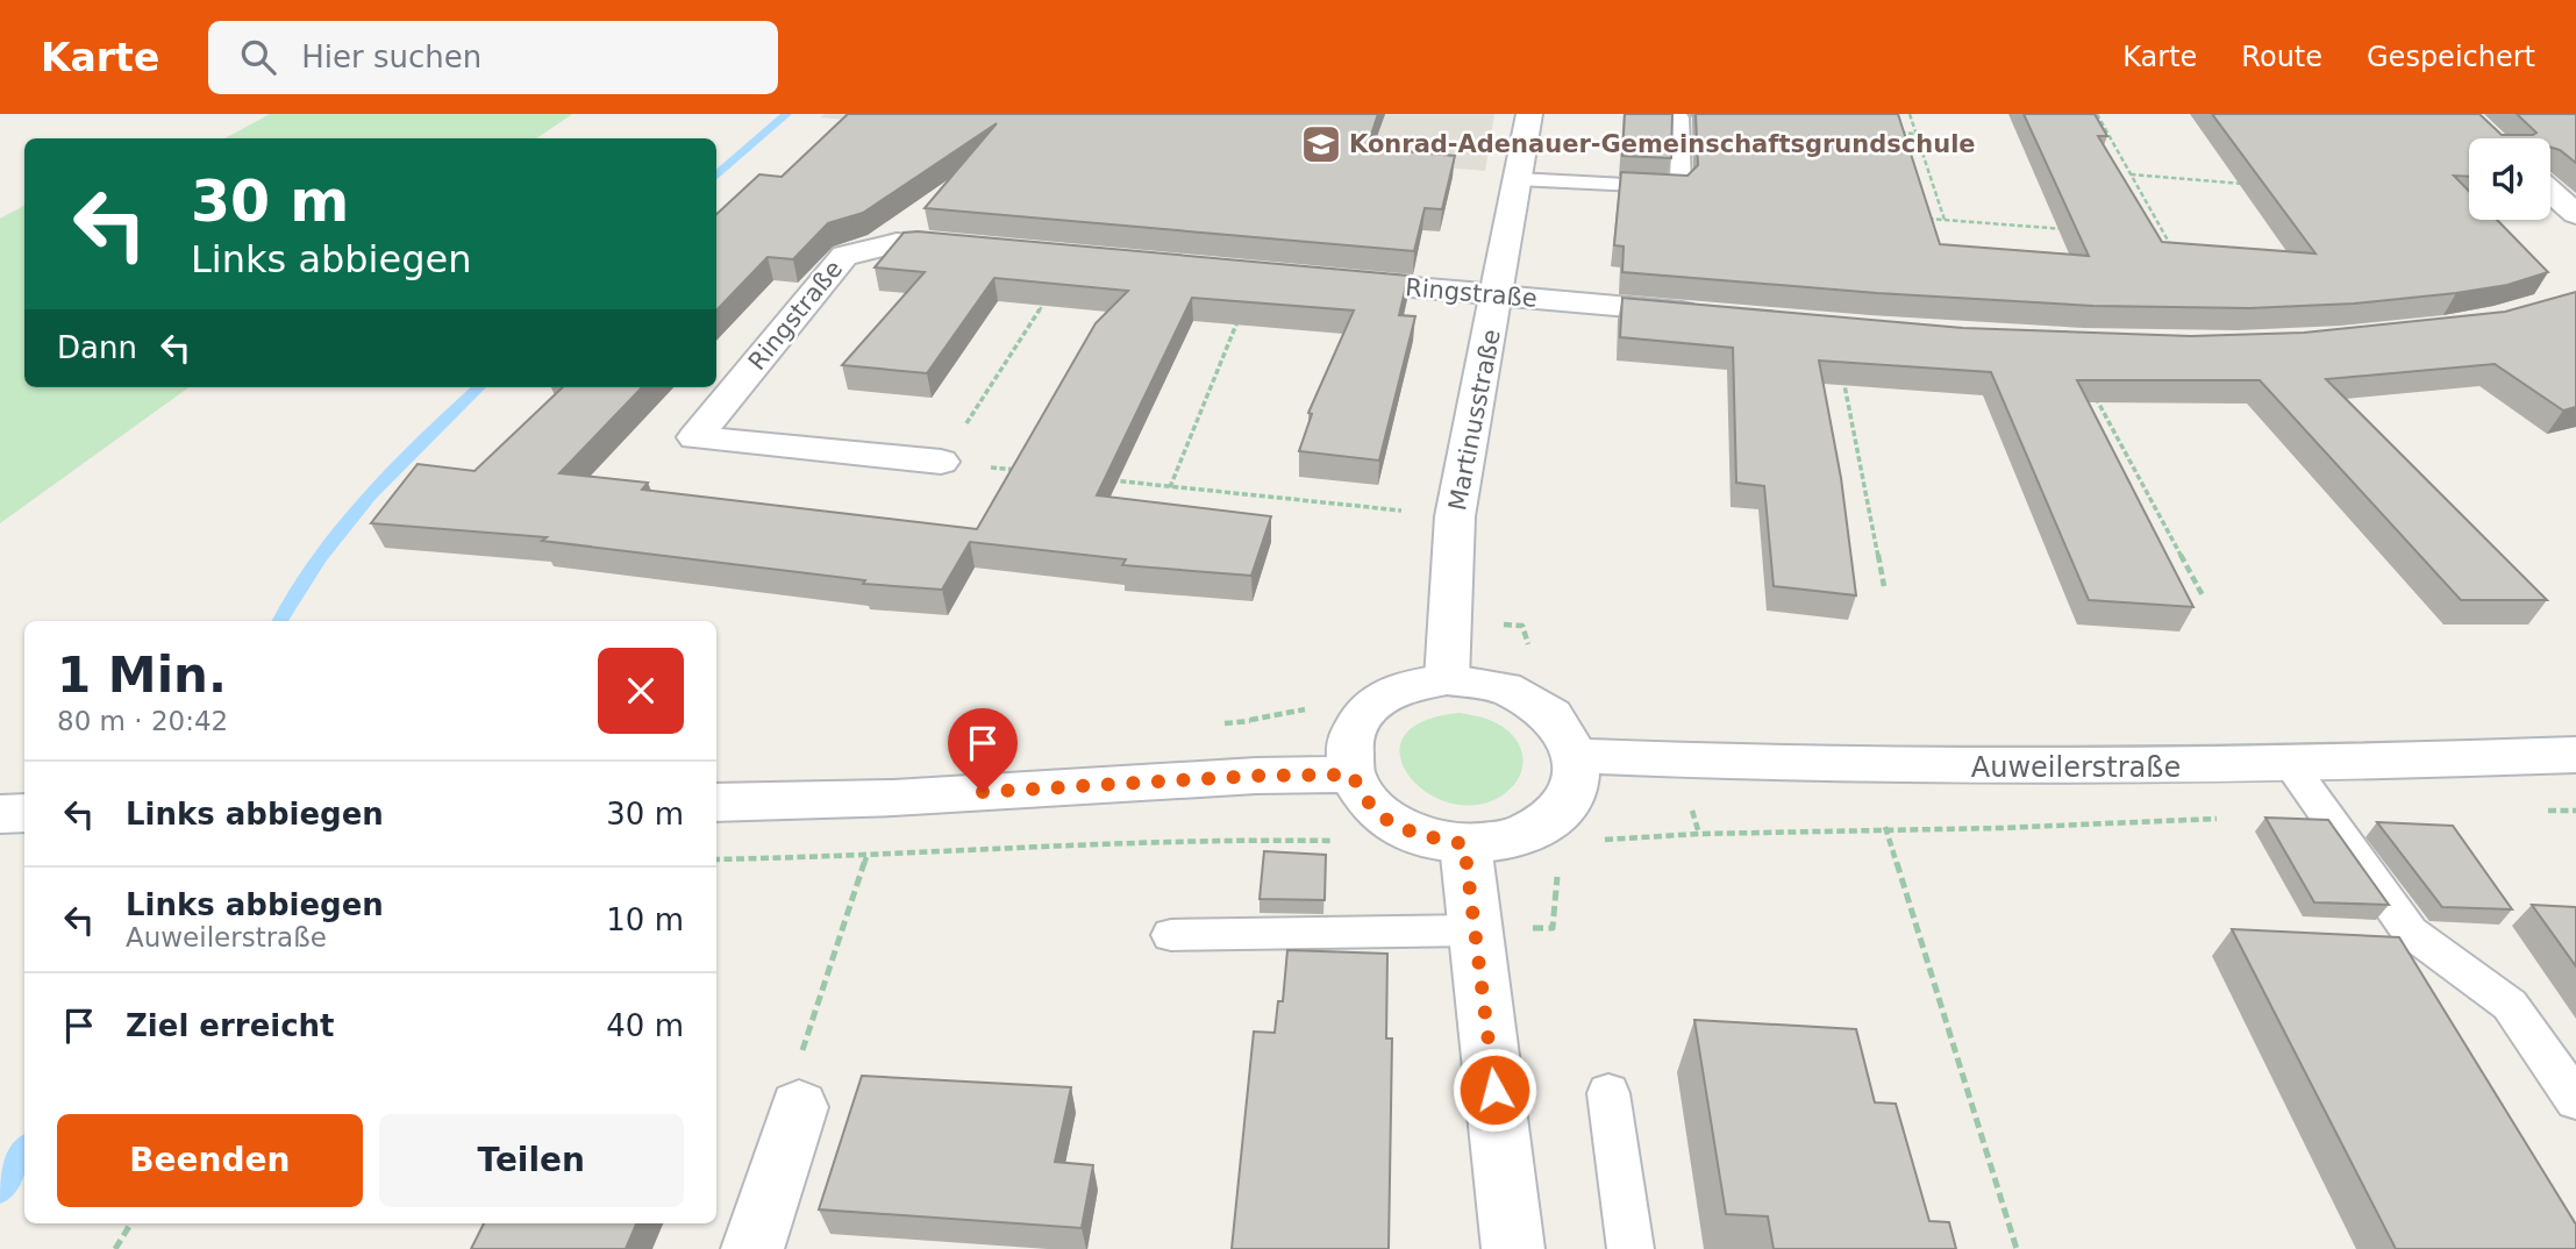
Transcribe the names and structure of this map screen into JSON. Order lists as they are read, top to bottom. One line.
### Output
{"streets":{"street":["Ringstraße","Martinusstraße","Auweilerstraße"]},"crossings":[["Ringstraße","Martinusstraße"],["Martinusstraße","Auweilerstraße"]],"places":{"school or university":["Konrad-Adenauer-Gemeinschaftsgrundschule"]},"page":{"header":"Karte","search":"Hier suchen","nav":["Karte","Route","Gespeichert"],"turn":["30 m","Links abbiegen"],"then":"Dann","heading":["1 Min.","80 m · 20:42"],"list":[{"name":"Links abbiegen","value":"30 m"},{"name":"Links abbiegen","note":"Auweilerstraße","value":"10 m"},{"name":"Ziel erreicht","value":"40 m"}],"buttons":["Beenden","Teilen"]}}
